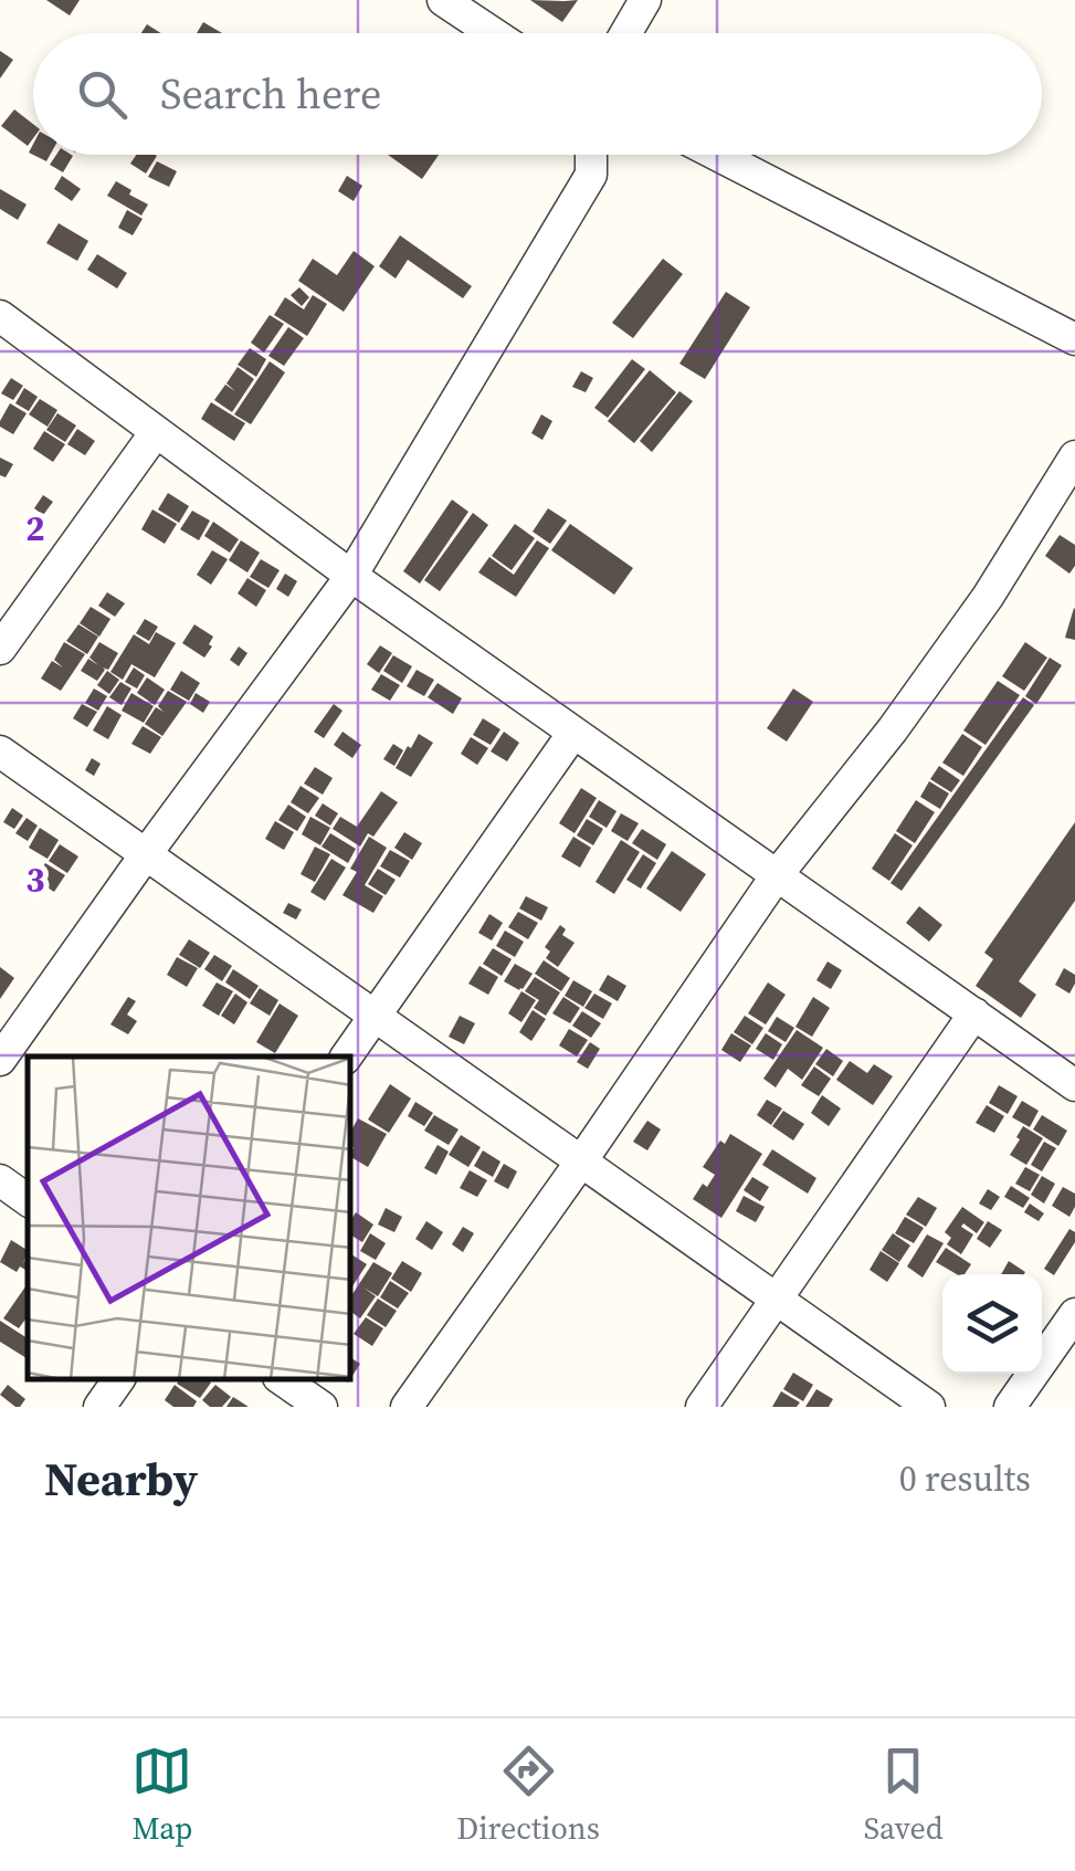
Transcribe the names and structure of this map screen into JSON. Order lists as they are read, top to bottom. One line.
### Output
{"page":{"search":"Search here","heading":["Nearby","0 results"],"nav":["Map","Directions","Saved"]},"grid":{"rows":["2","3"]}}
